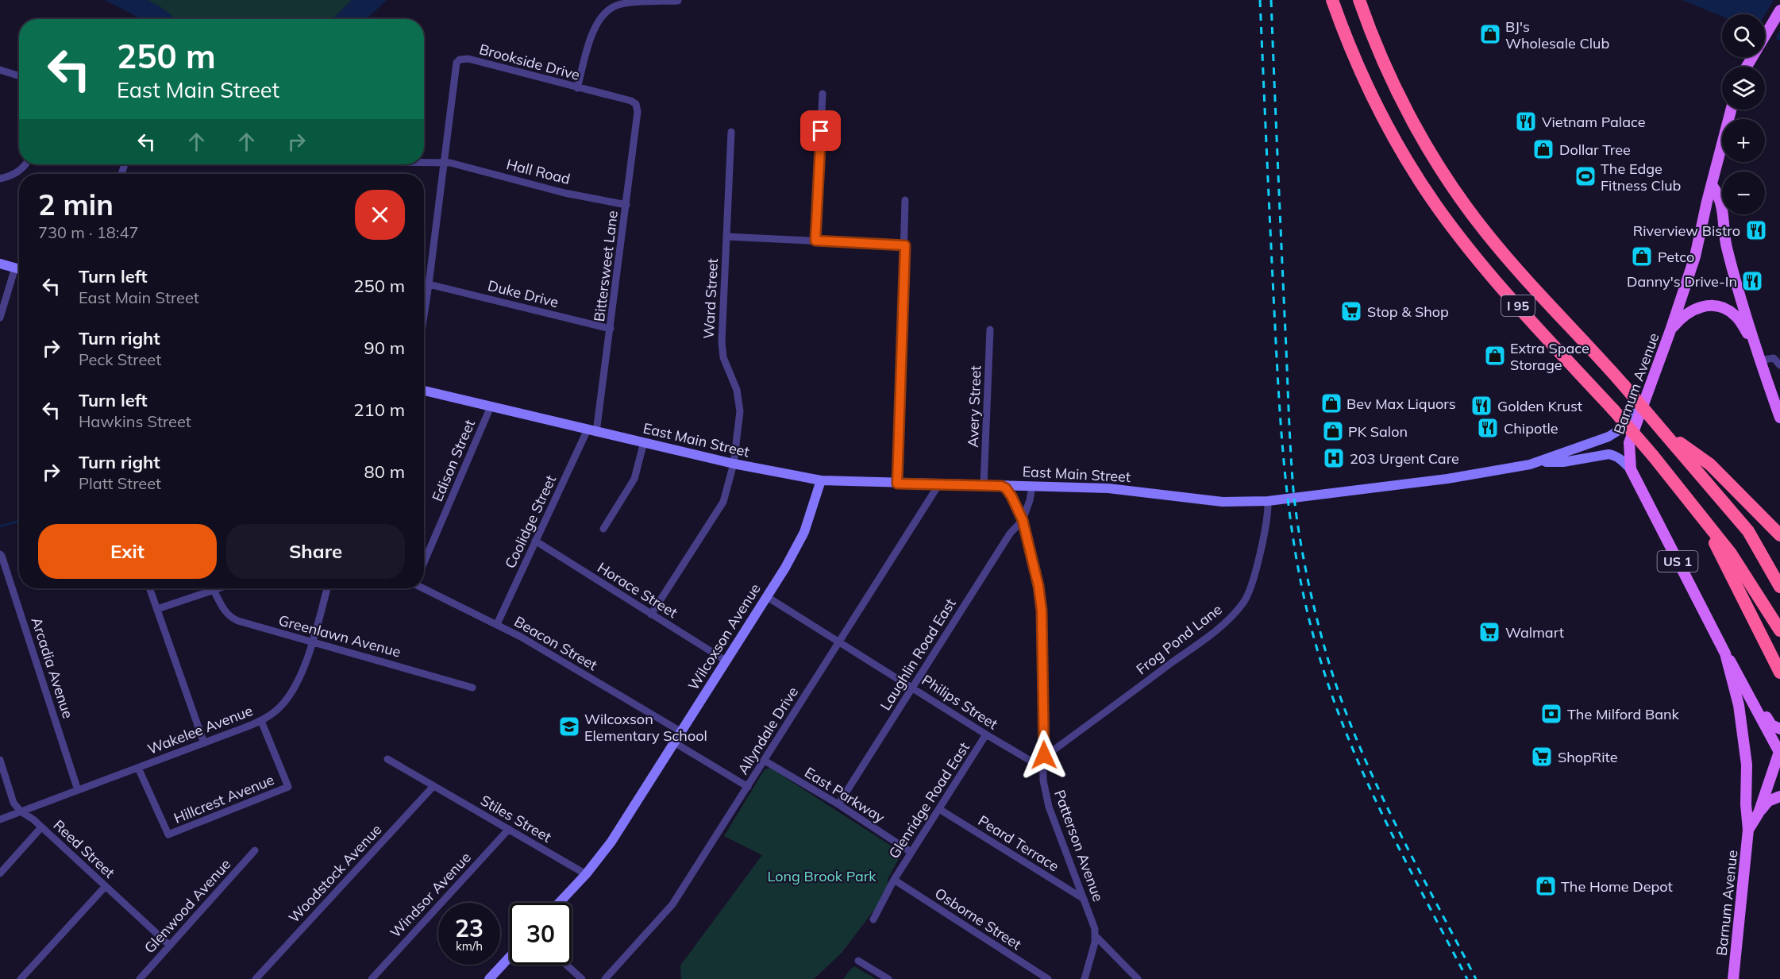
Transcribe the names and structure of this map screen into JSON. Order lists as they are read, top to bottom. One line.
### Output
{"streets":{"highway":["I 95"],"main road":["Barnum Avenue","East Main Street","US 1","Wilcoxson Avenue"],"street":["Brookside Drive","Hall Road","Bittersweet Lane","Duke Drive","Ward Street","Avery Street","Edison Street","Coolidge Street","Horace Street","Greenlawn Avenue","Frog Pond Lane","Beacon Street","Laughlin Road East","Arcadia Avenue","Philips Street","Wakelee Avenue","Allyndale Drive","East Parkway","Hillcrest Avenue","Glenridge Road East","Stiles Street","Peard Terrace","Patterson Avenue","Reed Street","Woodstock Avenue","Windsor Avenue","Glenwood Avenue","Osborne Street"]},"crossings":[["Brookside Drive","Hall Road"],["Brookside Drive","Bittersweet Lane"],["Brookside Drive","Duke Drive"],["Hall Road","Bittersweet Lane"],["Bittersweet Lane","Duke Drive"],["Bittersweet Lane","East Main Street"],["Bittersweet Lane","Coolidge Street"],["Ward Street","East Main Street"],["Ward Street","Horace Street"],["Barnum Avenue","East Main Street"],["Avery Street","East Main Street"],["East Main Street","Edison Street"],["East Main Street","Coolidge Street"],["East Main Street","Wilcoxson Avenue"],["East Main Street","Frog Pond Lane"],["East Main Street","Allyndale Drive"],["East Main Street","Patterson Avenue"],["Coolidge Street","Horace Street"],["Coolidge Street","Beacon Street"],["Horace Street","Wilcoxson Avenue"],["Greenlawn Avenue","Wakelee Avenue"],["Wilcoxson Avenue","Beacon Street"],["Wilcoxson Avenue","Philips Street"],["Wilcoxson Avenue","Stiles Street"],["Frog Pond Lane","Patterson Avenue"],["Laughlin Road East","Philips Street"],["Laughlin Road East","East Parkway"],["Laughlin Road East","Patterson Avenue"],["Arcadia Avenue","Wakelee Avenue"],["Philips Street","Allyndale Drive"],["Philips Street","Glenridge Road East"],["Philips Street","Patterson Avenue"],["Wakelee Avenue","Hillcrest Avenue"],["Wakelee Avenue","Reed Street"],["Allyndale Drive","East Parkway"],["East Parkway","Glenridge Road East"],["Glenridge Road East","Peard Terrace"],["Glenridge Road East","Osborne Street"],["Stiles Street","Woodstock Avenue"],["Stiles Street","Windsor Avenue"],["Peard Terrace","Patterson Avenue"],["Reed Street","Glenwood Avenue"]],"parks":["Long Brook Park"],"places":{"shop":["BJ's Wholesale Club","Dollar Tree","Petco","Extra Space Storage","Bev Max Liquors","PK Salon","The Home Depot"],"restaurant":["Vietnam Palace","Riverview Bistro","Danny's Drive-In","Golden Krust","Chipotle"],"sports":["The Edge Fitness Club"],"supermarket":["Stop & Shop","Walmart","ShopRite"],"hospital":["203 Urgent Care"],"bank":["The Milford Bank"],"school or university":["Wilcoxson Elementary School"]},"page":{"map_buttons":["+","−"],"turn":["250 m","East Main Street"],"heading":["2 min","730 m · 18:47"],"list":[{"name":"Turn left","note":"East Main Street","value":"250 m"},{"name":"Turn right","note":"Peck Street","value":"90 m"},{"name":"Turn left","note":"Hawkins Street","value":"210 m"},{"name":"Turn right","note":"Platt Street","value":"80 m"}],"buttons":["Exit","Share"],"speed":"23 km/h","limit":"30"}}
